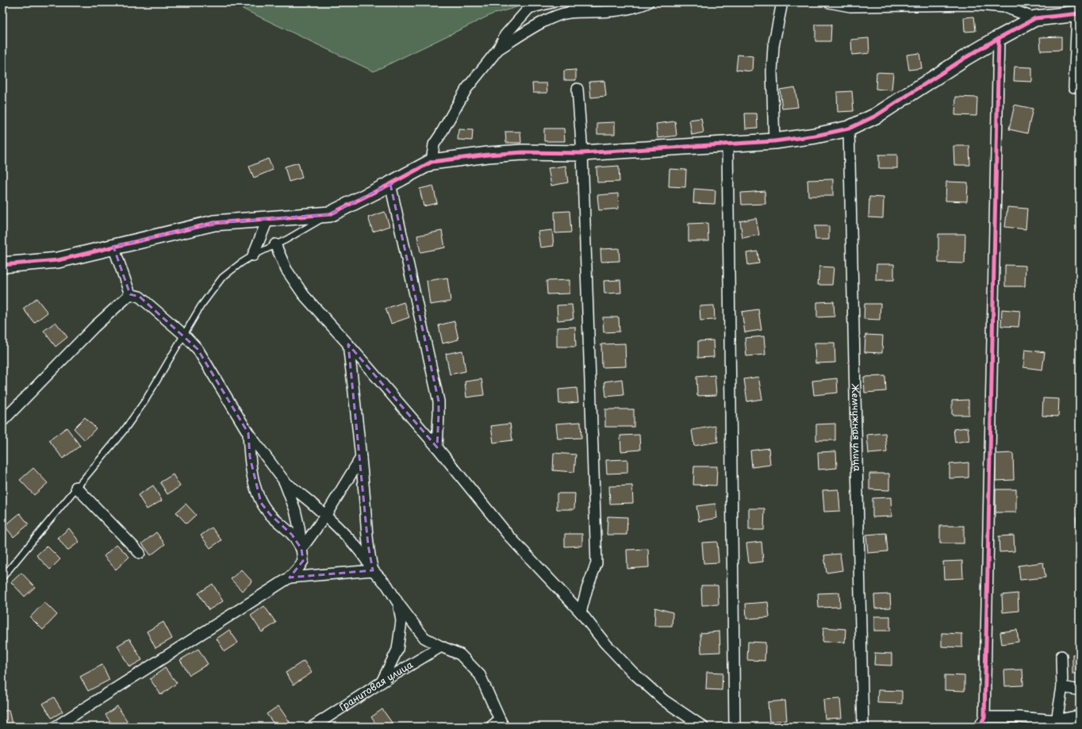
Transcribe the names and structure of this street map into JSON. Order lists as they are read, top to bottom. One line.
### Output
{"streets":{"street":["Жемчужная улица","Гранитовая улица"]}}
